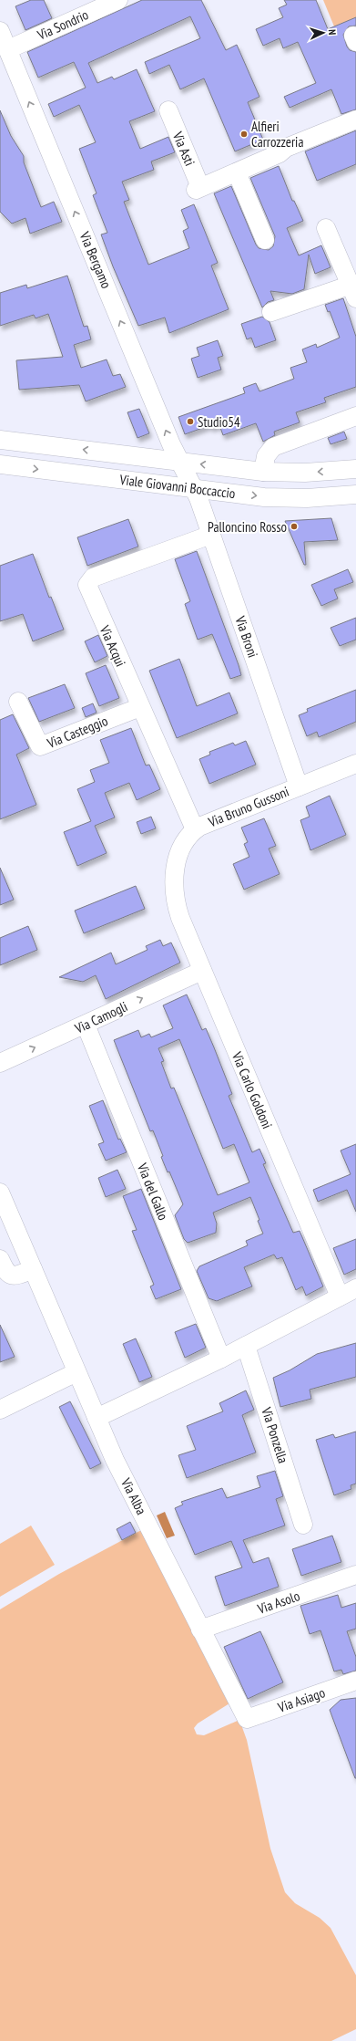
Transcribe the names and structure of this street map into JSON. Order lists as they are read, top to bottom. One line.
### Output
{"streets":{"street":["Via Sondrio","Via Asti","Via Bergamo","Viale Giovanni Boccaccio","Via Broni","Via Acqui","Via Casteggio","Via Bruno Gussoni","Via Camogli","Via Carlo Goldoni","Via del Gallo","Via Ponzella","Via Alba","Via Asolo","Via Asiago"]},"crossings":[["Via Sondrio","Via Bergamo"],["Via Bergamo","Viale Giovanni Boccaccio"],["Via Bergamo","Via Broni"],["Viale Giovanni Boccaccio","Via Broni"],["Via Broni","Via Acqui"],["Via Broni","Via Bruno Gussoni"],["Via Acqui","Via Casteggio"],["Via Acqui","Via Bruno Gussoni"],["Via Bruno Gussoni","Via Carlo Goldoni"],["Via Camogli","Via Carlo Goldoni"],["Via Camogli","Via del Gallo"],["Via Alba","Via Asolo"],["Via Alba","Via Asiago"]],"one_way":["Via Bergamo","Via Camogli"],"places":["Alfieri Carrozzeria","Studio54","Palloncino Rosso"],"north":"right"}
